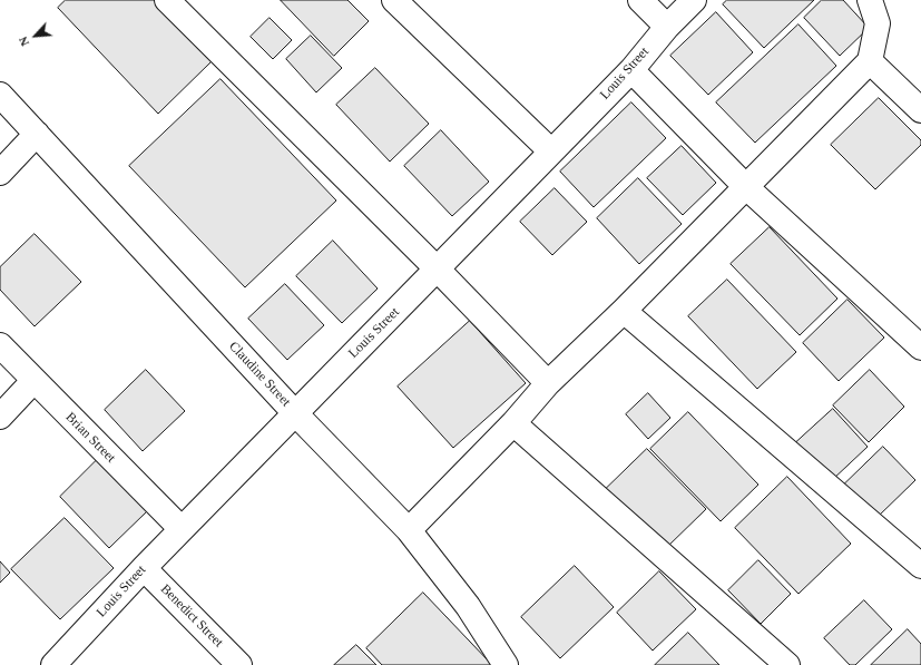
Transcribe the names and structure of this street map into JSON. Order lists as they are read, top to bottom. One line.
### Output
{"streets":{"street":["Louis Street","Claudine Street","Brian Street","Benedict Street"]},"crossings":[["Louis Street","Claudine Street"],["Louis Street","Brian Street"],["Louis Street","Benedict Street"]],"north":"bottom left"}
